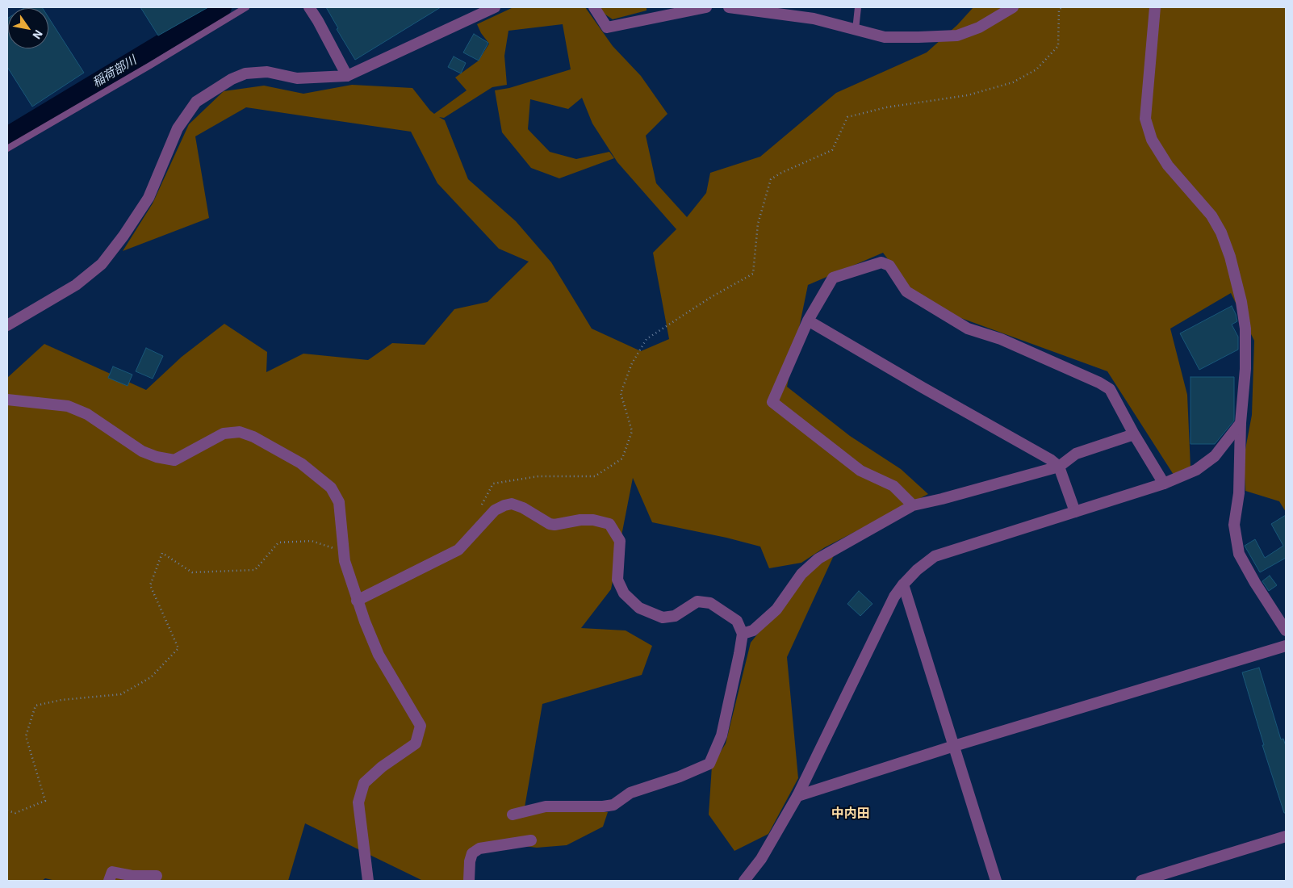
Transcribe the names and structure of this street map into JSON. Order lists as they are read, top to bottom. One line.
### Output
{"districts":["中内田"],"water":["稲荷部川"],"north":"bottom right"}
